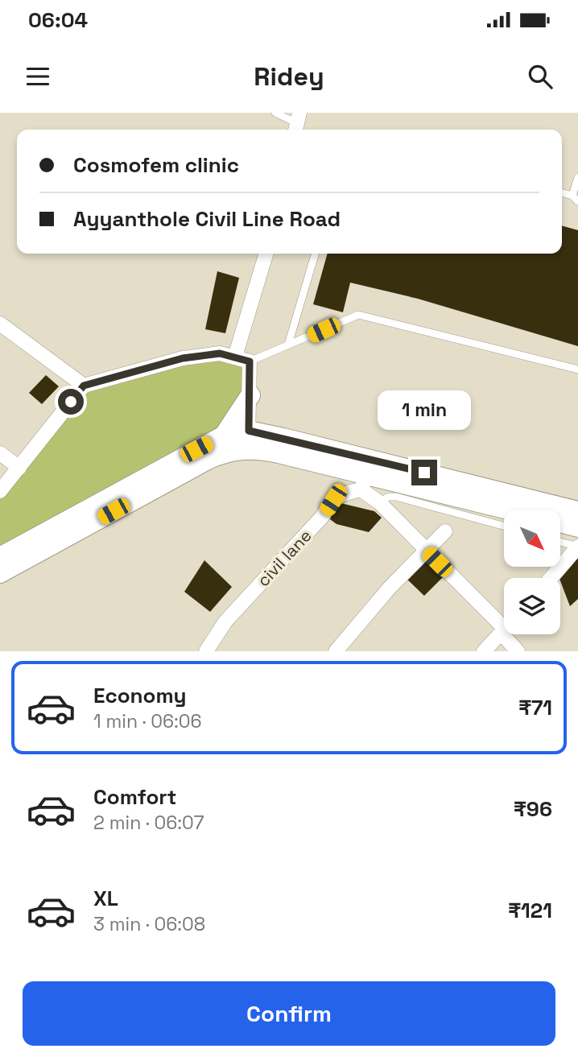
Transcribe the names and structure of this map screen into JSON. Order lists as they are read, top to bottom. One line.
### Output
{"streets":{"street":["civil lane"]},"north":"bottom right","page":{"status":"06:04","header":"Ridey","banner":["Cosmofem clinic","Ayyanthole Civil Line Road"],"bubble":"1 min","list":[{"name":"Economy","note":"1 min · 06:06","value":"₹71"},{"name":"Comfort","note":"2 min · 06:07","value":"₹96"},{"name":"XL","note":"3 min · 06:08","value":"₹121"}],"buttons":"Confirm"}}
